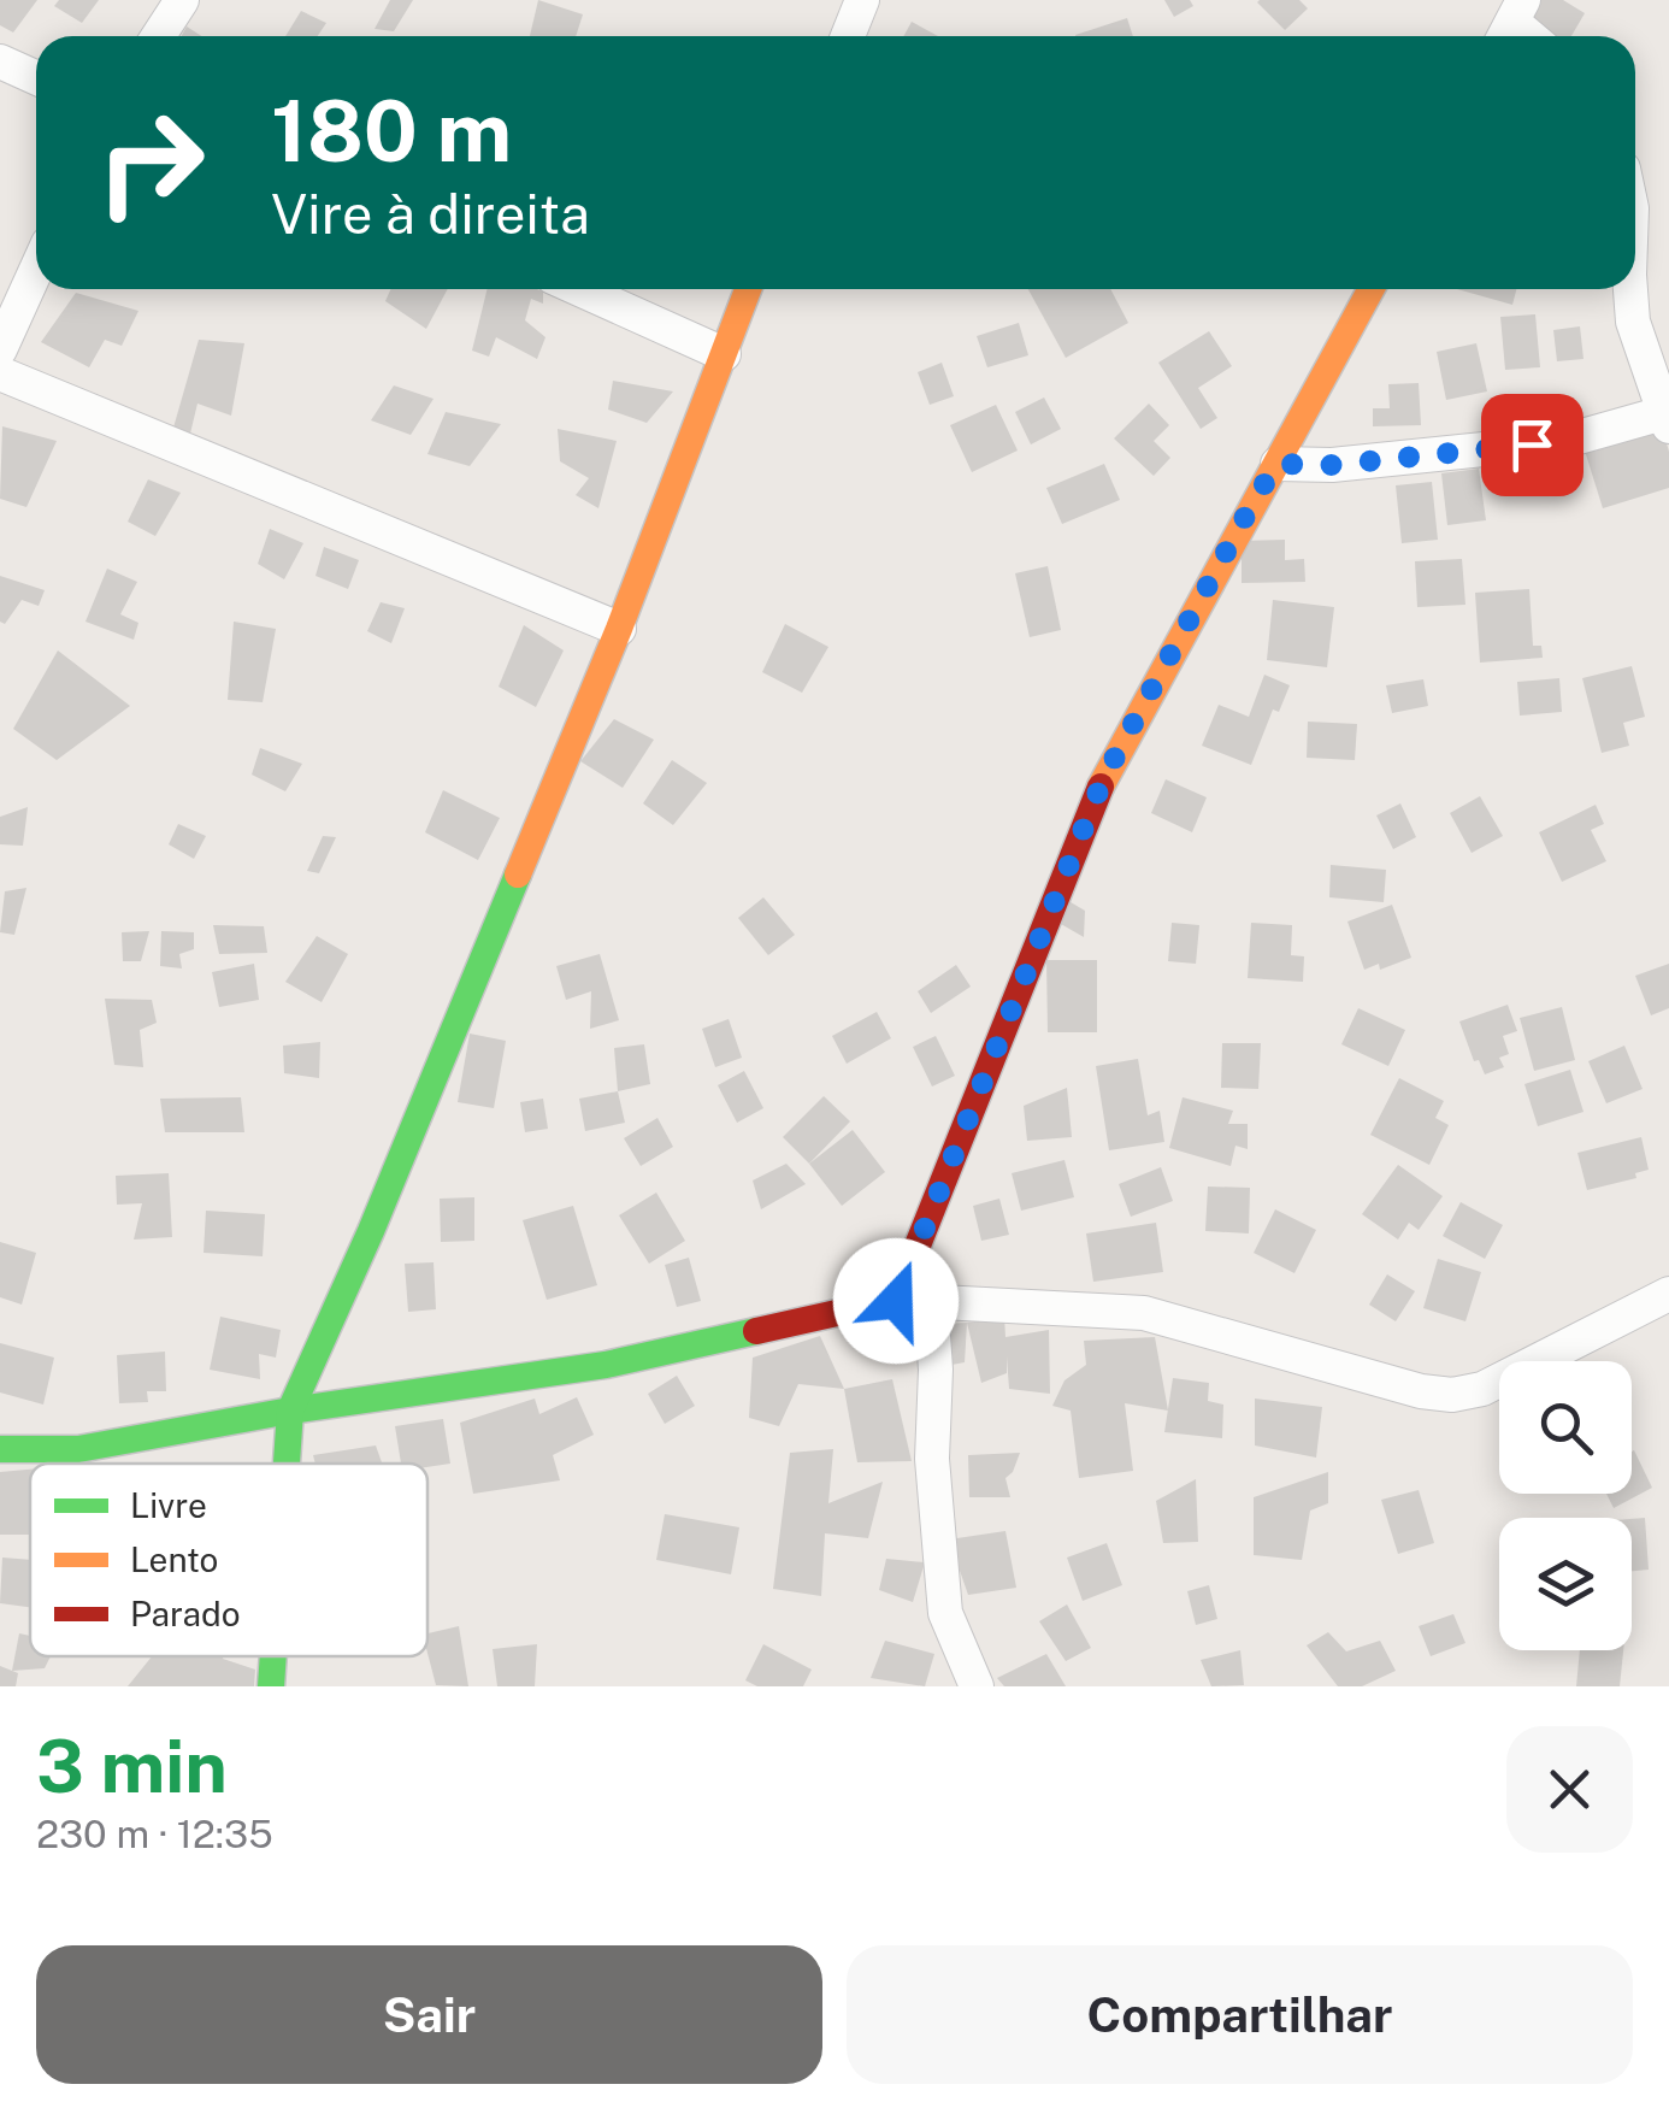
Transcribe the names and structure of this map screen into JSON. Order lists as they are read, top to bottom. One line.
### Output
{"legend":["Livre","Lento","Parado"],"page":{"turn":["180 m","Vire à direita"],"heading":["3 min","230 m · 12:35"],"buttons":["Sair","Compartilhar"]}}
